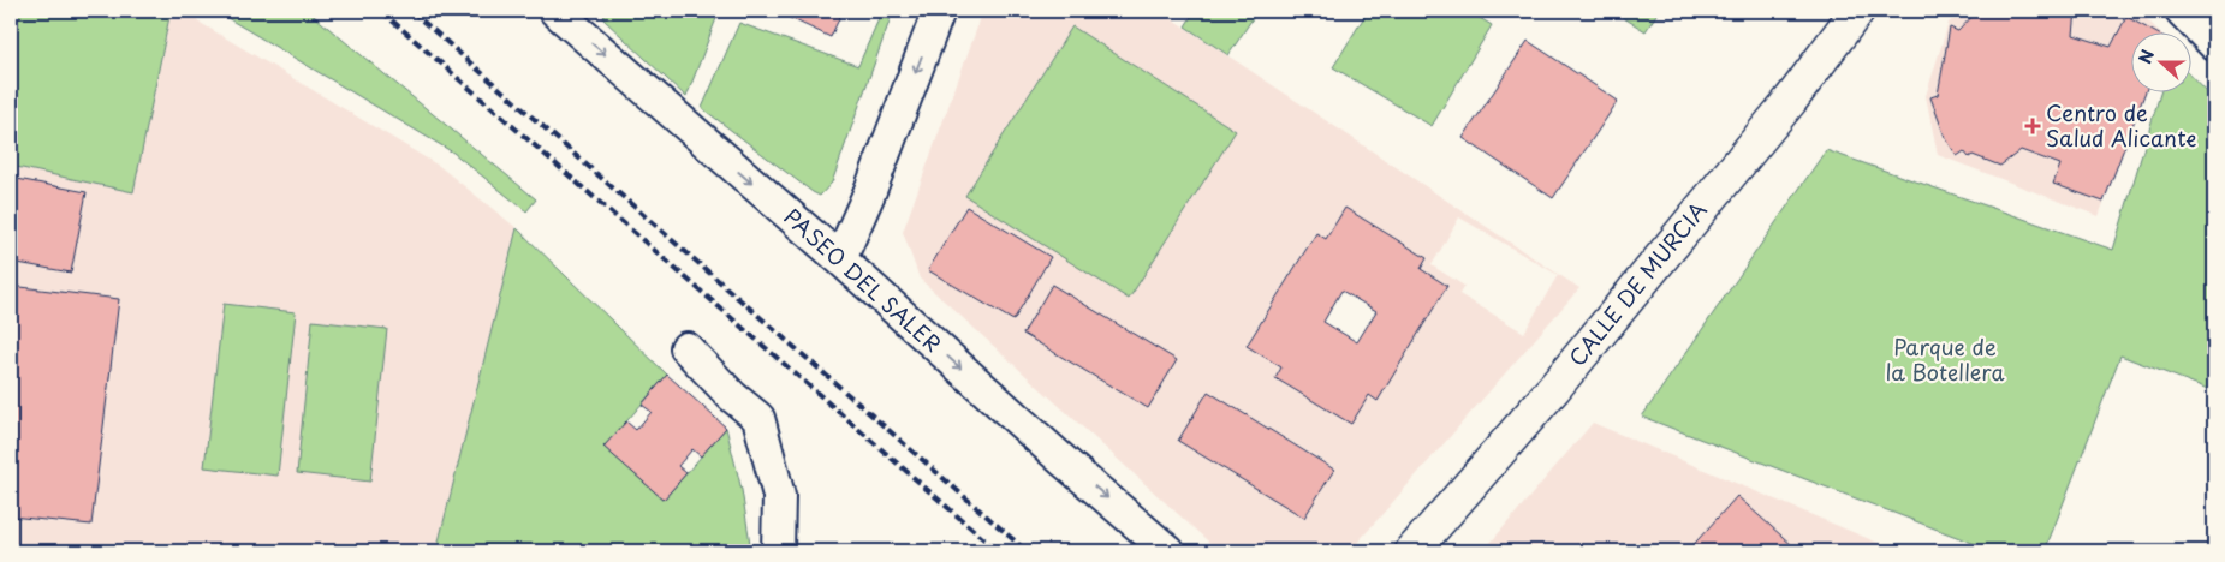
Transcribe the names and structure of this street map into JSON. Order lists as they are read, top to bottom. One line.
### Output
{"streets":{"street":["PASEO DEL SALER","CALLE DE MURCIA"]},"one_way":["PASEO DEL SALER"],"parks":["Parque de la Botellera"],"places":{"health":["Centro de Salud Alicante"]},"north":"left"}
